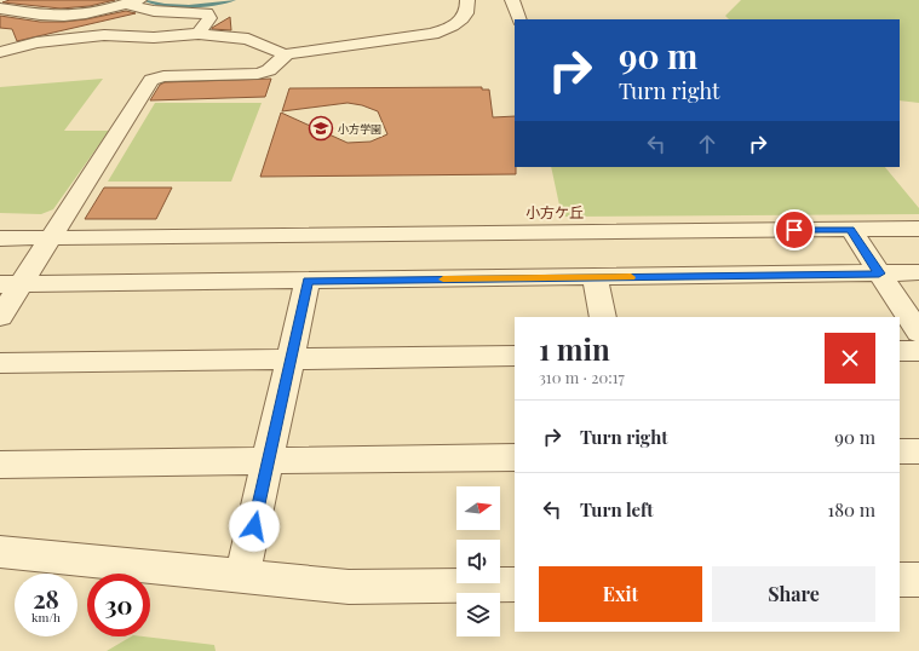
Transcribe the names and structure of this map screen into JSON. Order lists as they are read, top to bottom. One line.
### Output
{"districts":["小方ケ丘"],"places":{"school or university":["小方学園"]},"north":"right","page":{"turn":["90 m","Turn right"],"heading":["1 min","310 m · 20:17"],"list":[{"name":"Turn right","value":"90 m"},{"name":"Turn left","value":"180 m"}],"buttons":["Exit","Share"],"speed":"28 km/h","limit":"30"}}
